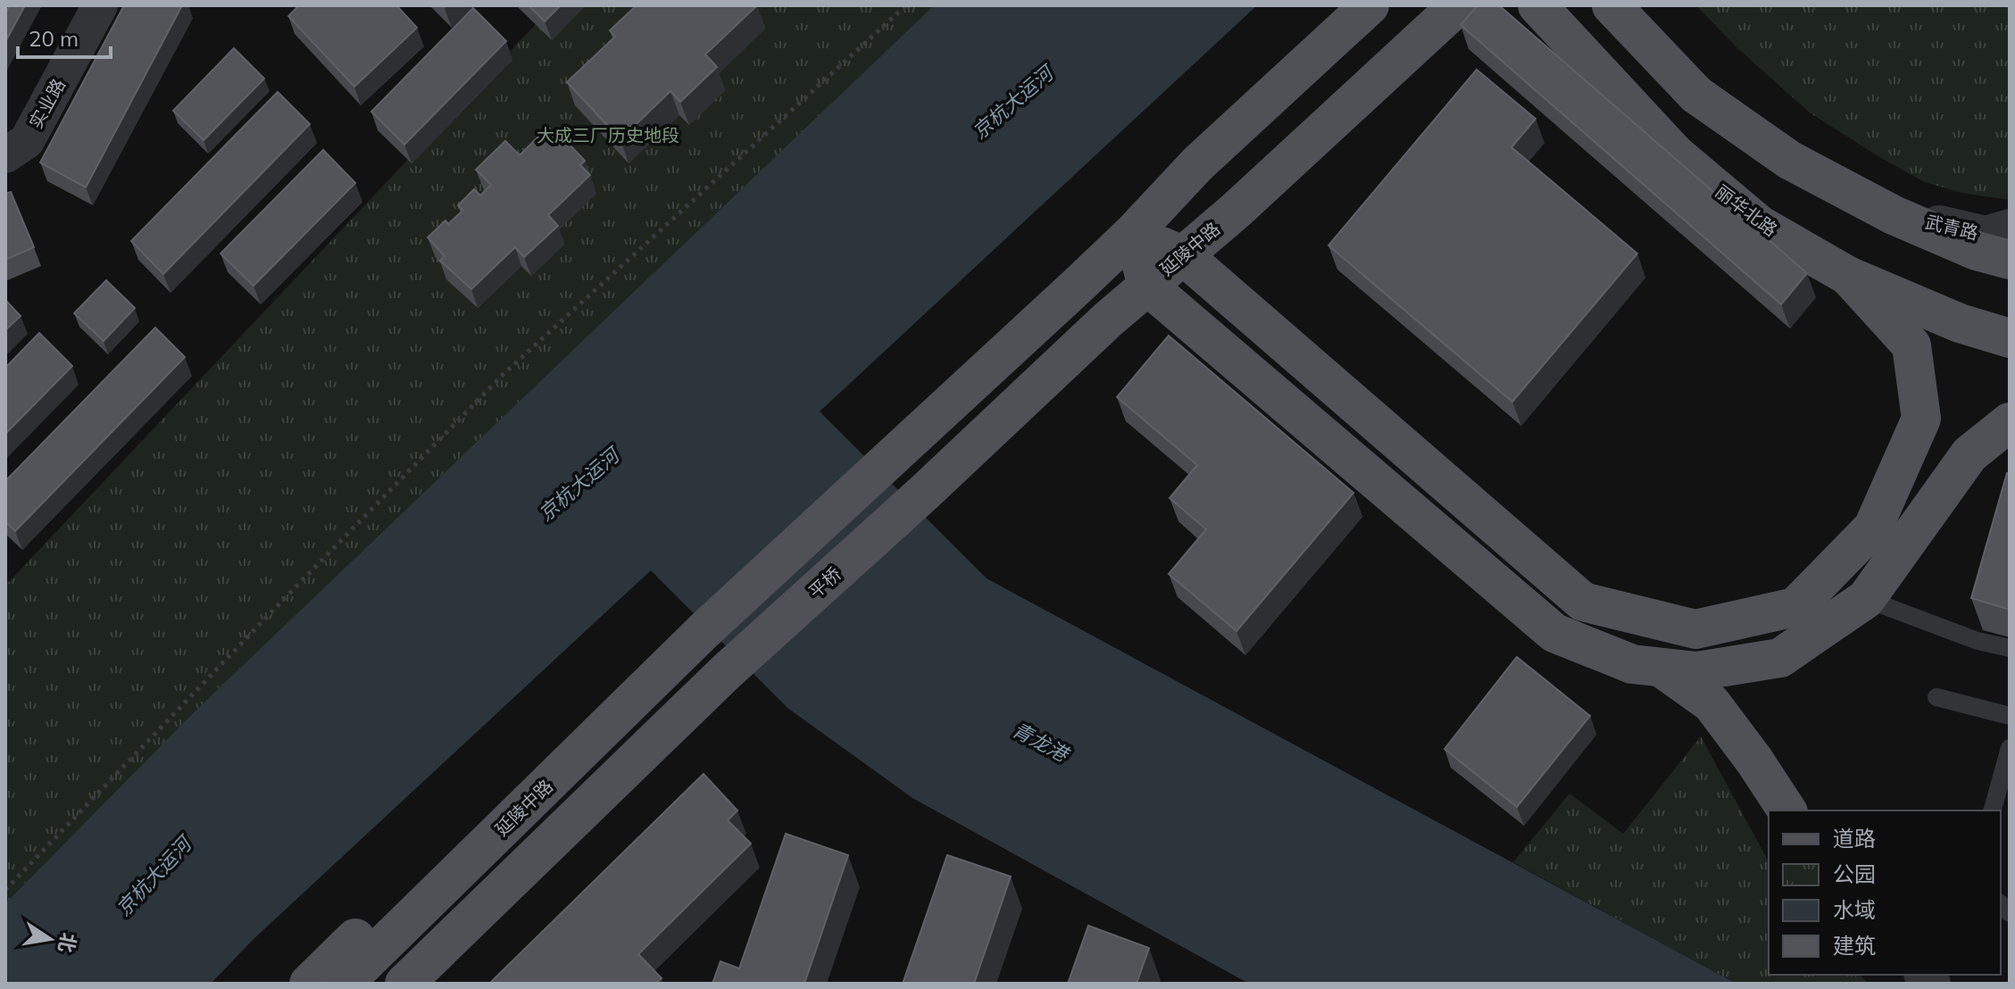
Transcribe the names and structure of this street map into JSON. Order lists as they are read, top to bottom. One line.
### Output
{"streets":{"main road":["丽华北路","延陵中路","平桥"],"street":["实业路","武青路"]},"crossings":[["延陵中路","平桥"]],"water":["京杭大运河","青龙港"],"parks":["大成三厂历史地段"],"legend":["道路","公园","水域","建筑"],"scale_bar":"20 m","north":"right"}
